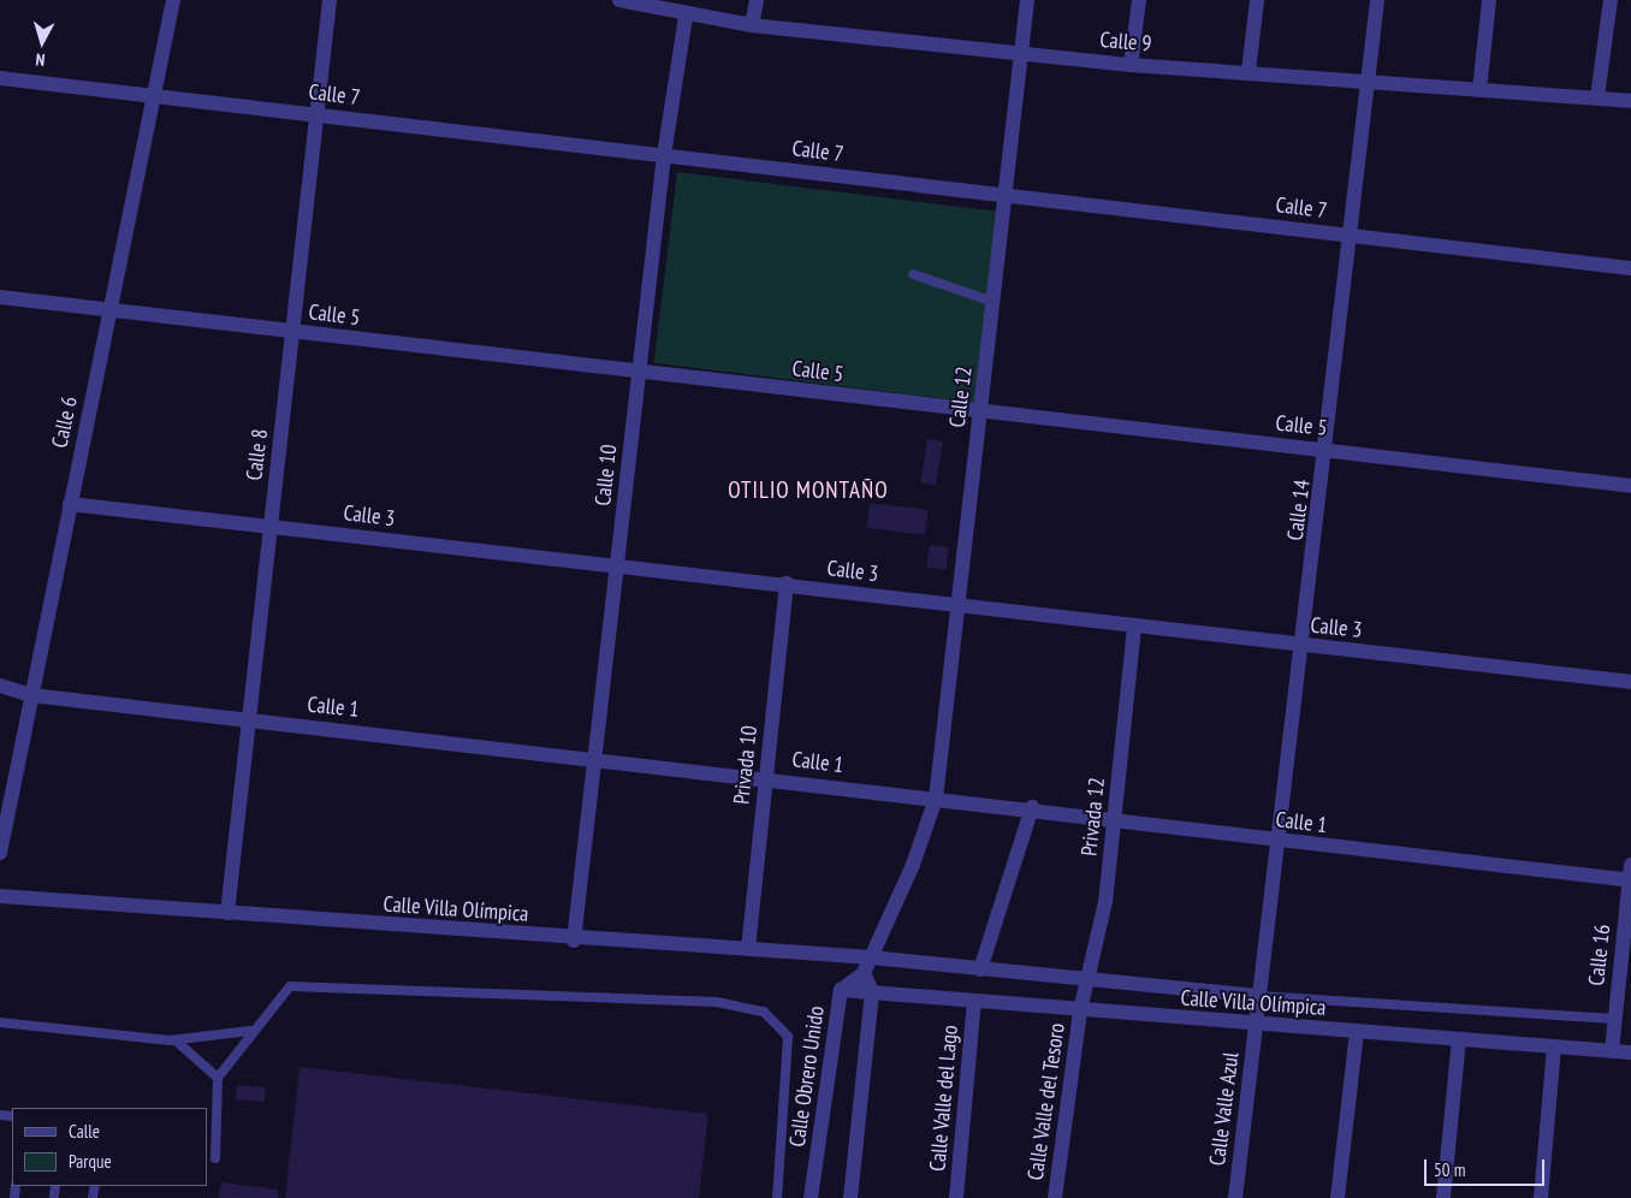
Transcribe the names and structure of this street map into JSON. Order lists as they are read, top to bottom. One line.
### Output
{"streets":{"street":["Calle 9","Calle 7","Calle 5","Calle 12","Calle 6","Calle 8","Calle 10","Calle 14","Calle 3","Calle 1","Privada 10","Privada 12","Calle Villa Olímpica","Calle 16","Calle Obrero Unido","Calle Valle del Lago","Calle Valle del Tesoro","Calle Valle Azul"]},"crossings":[["Calle 9","Calle 12"],["Calle 9","Calle 10"],["Calle 9","Calle 14"],["Calle 7","Calle 12"],["Calle 7","Calle 6"],["Calle 7","Calle 8"],["Calle 7","Calle 10"],["Calle 7","Calle 14"],["Calle 5","Calle 12"],["Calle 5","Calle 6"],["Calle 5","Calle 8"],["Calle 5","Calle 10"],["Calle 5","Calle 14"],["Calle 12","Calle 3"],["Calle 12","Calle 1"],["Calle 6","Calle 3"],["Calle 6","Calle 1"],["Calle 8","Calle 3"],["Calle 8","Calle 1"],["Calle 8","Calle Villa Olímpica"],["Calle 10","Calle 3"],["Calle 10","Calle 1"],["Calle 10","Calle Villa Olímpica"],["Calle 14","Calle 3"],["Calle 14","Calle 1"],["Calle 14","Calle Villa Olímpica"],["Calle 14","Calle Valle Azul"],["Calle 3","Privada 10"],["Calle 3","Privada 12"],["Calle 1","Privada 10"],["Calle 1","Privada 12"],["Calle 1","Calle 16"],["Privada 10","Calle Villa Olímpica"],["Privada 12","Calle Villa Olímpica"],["Privada 12","Calle Valle del Tesoro"],["Calle Villa Olímpica","Calle 16"],["Calle Villa Olímpica","Calle Obrero Unido"],["Calle Villa Olímpica","Calle Valle del Lago"],["Calle Villa Olímpica","Calle Valle del Tesoro"],["Calle Villa Olímpica","Calle Valle Azul"]],"districts":["OTILIO MONTAÑO"],"legend":["Calle","Parque"],"scale_bar":"50 m","north":"bottom"}
